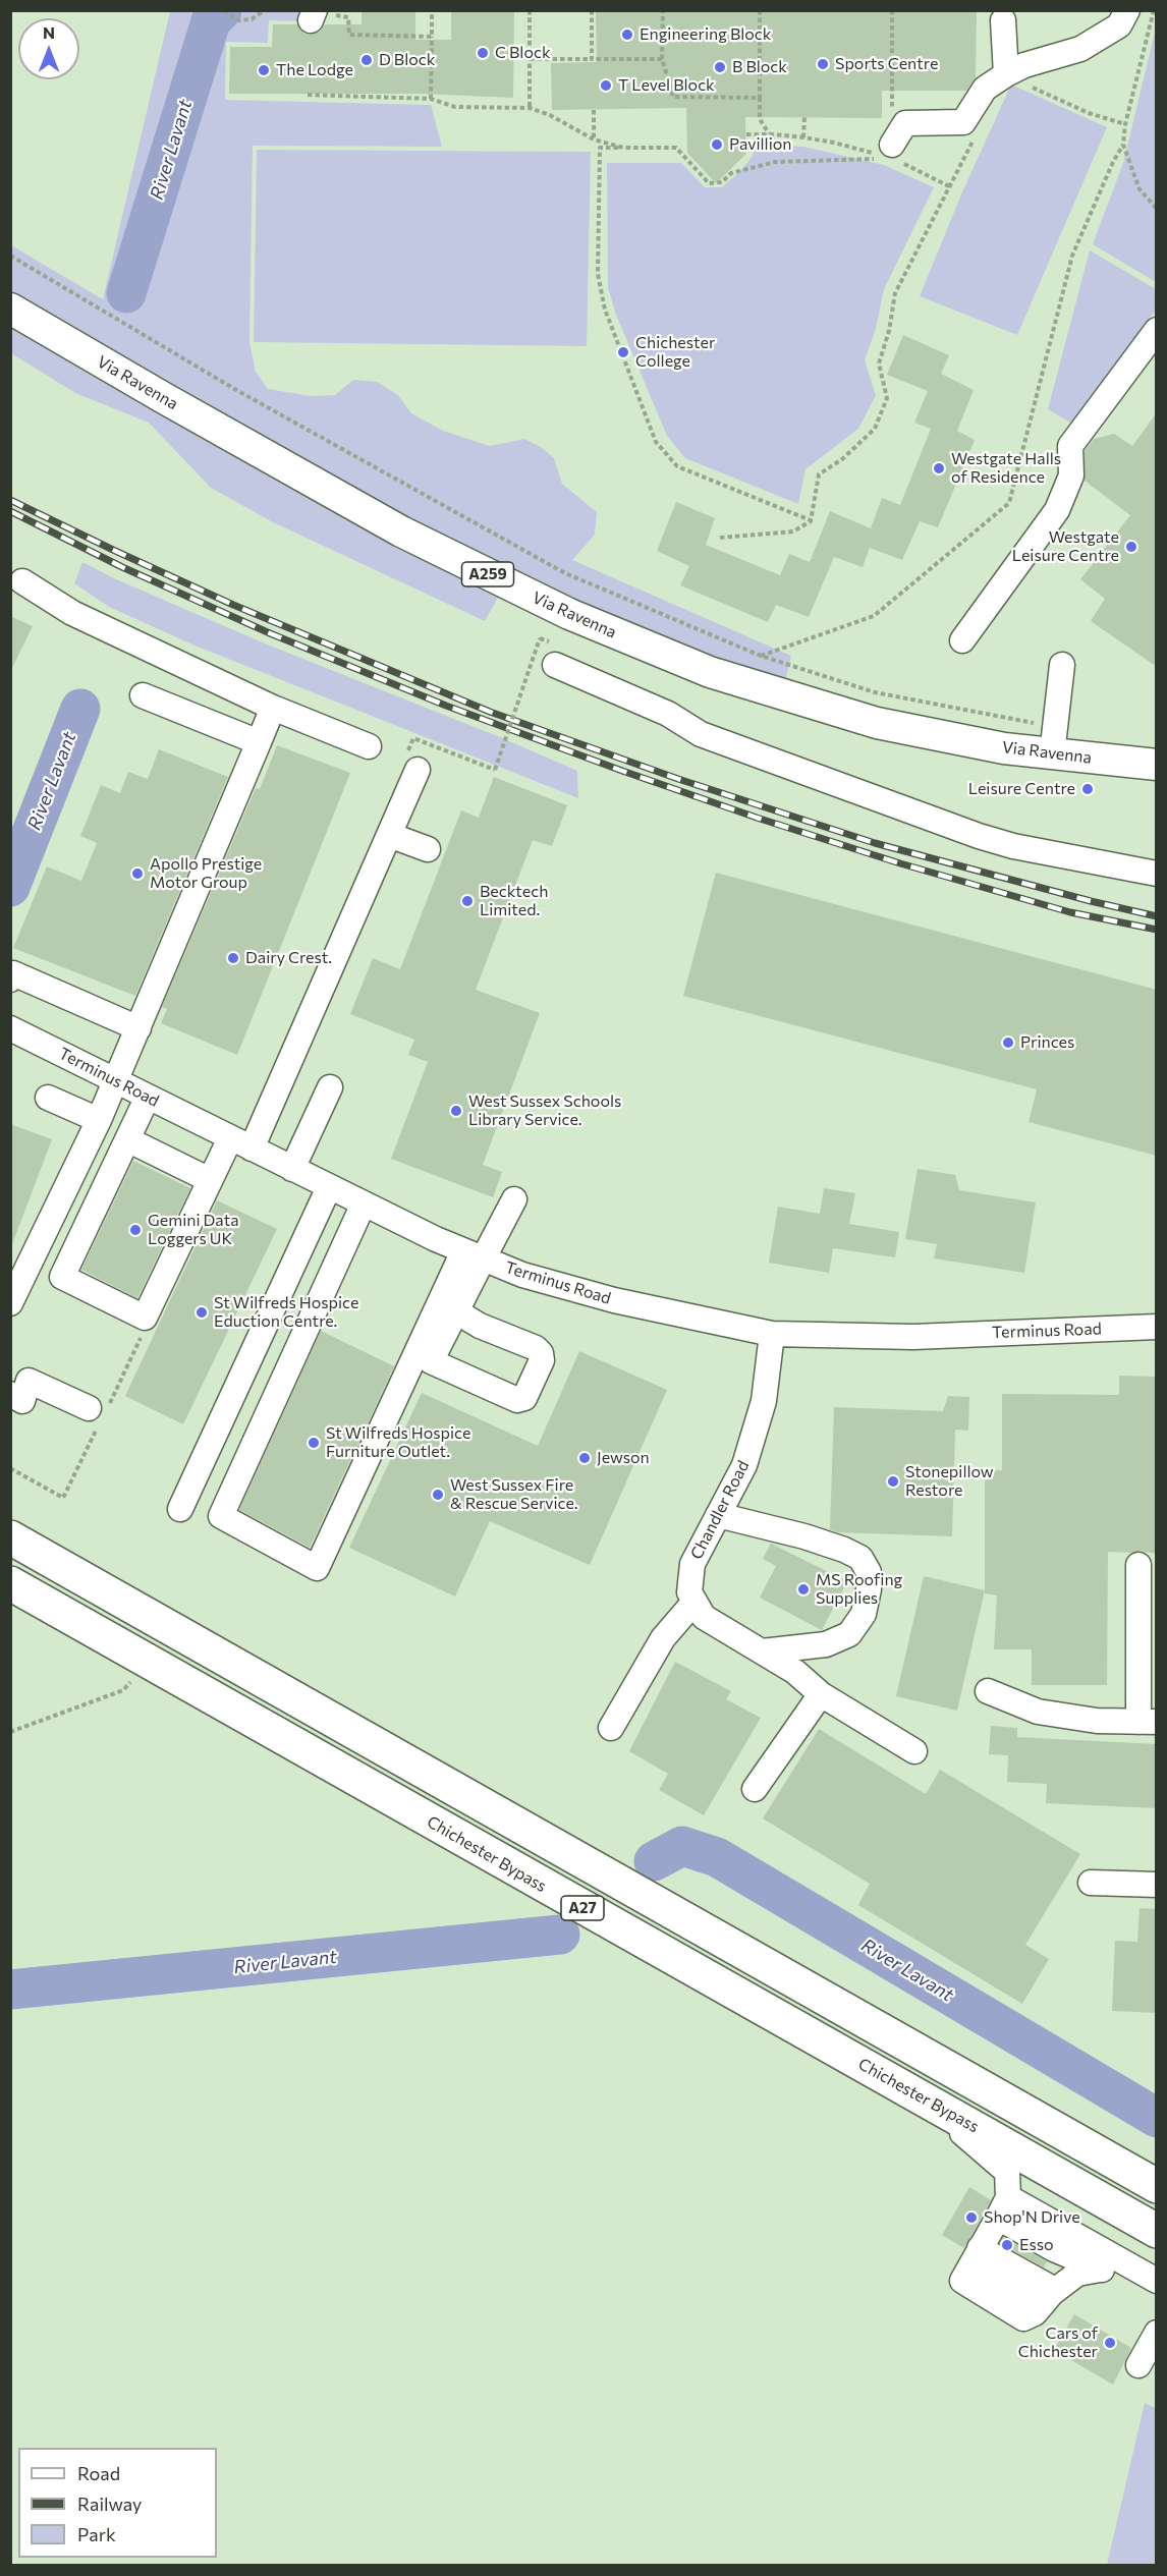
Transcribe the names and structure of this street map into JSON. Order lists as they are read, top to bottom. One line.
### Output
{"streets":{"highway":["Chichester Bypass","A27"],"main road":["Via Ravenna","A259"],"street":["Terminus Road","Chandler Road"]},"crossings":[["Terminus Road","Chandler Road"]],"water":["River Lavant"],"places":["Engineering Block","C Block","D Block","Sports Centre","B Block","The Lodge","T Level Block","Pavillion","Chichester College","Westgate Halls of Residence","Westgate Leisure Centre","Leisure Centre","Apollo Prestige Motor Group","Becktech Limited.","Dairy Crest.","Princes","West Sussex Schools Library Service.","Gemini Data Loggers UK","St Wilfreds Hospice Eduction Centre.","St Wilfreds Hospice Furniture Outlet.","Jewson","Stonepillow Restore","West Sussex Fire & Rescue Service.","MS Roofing Supplies","Shop'N Drive","Esso","Cars of Chichester"],"legend":["Road","Railway","Park"],"north":"top"}
